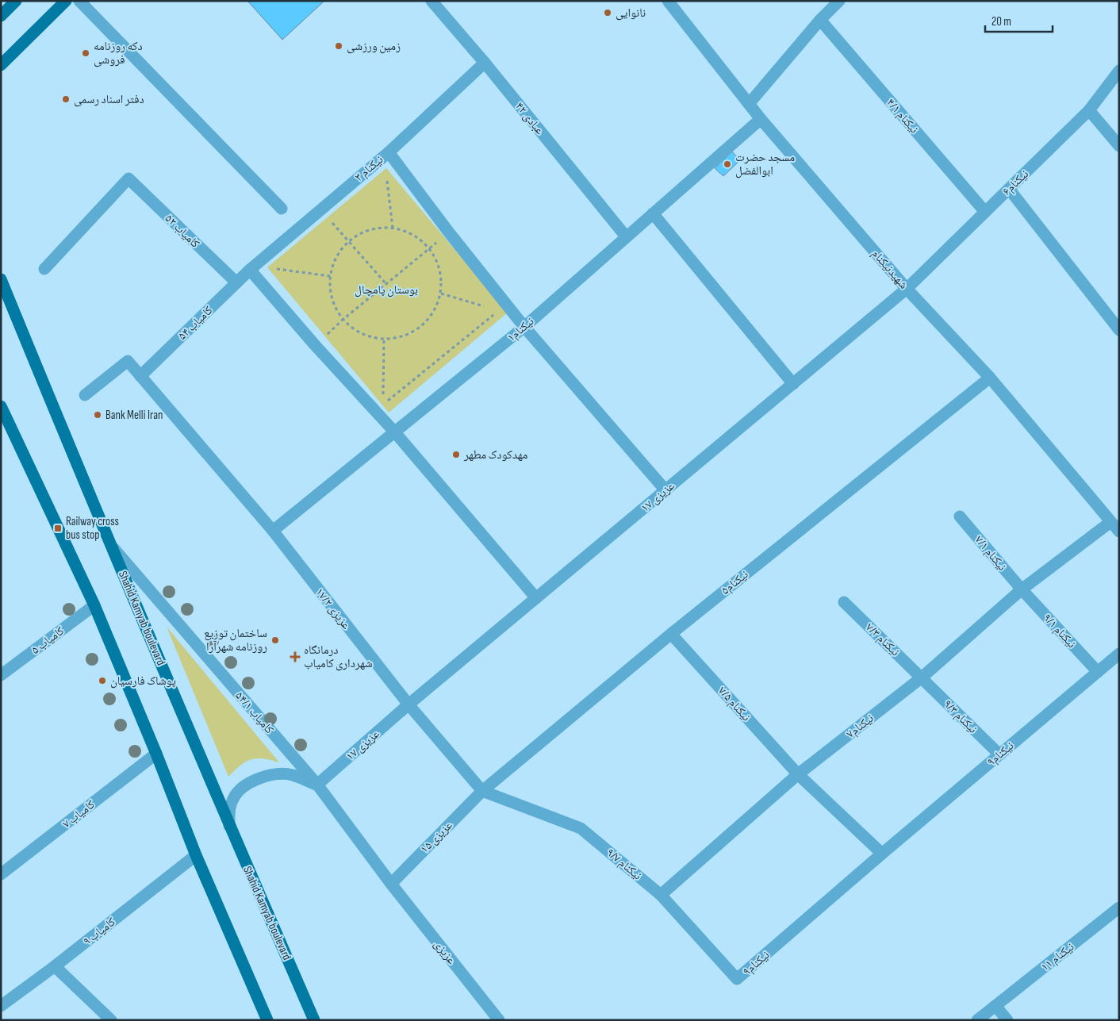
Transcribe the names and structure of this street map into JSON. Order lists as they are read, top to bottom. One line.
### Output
{"streets":{"main road":["Shahid Kamyab boulevard"],"street":["نیکنام ۴/۱","عبادی ۴۲","نیکنام ۳","نیکنام۶","کامیاب ۵۲","شهیدنیکنام","کامیاب ۵۴","نیکنام۱","عزیزی ۱۷","نیکنام ۷/۱","نیکنام۵","عزیزی ۱۷/۲","نیکنام ۹/۱","نیکنام ۷/۳","کامیاب ۵","نیکنام ۷/۵","کامیاب ۵۴/۱","نیکنام ۹/۳","نیکنام۷","نیکنام۹","کامیاب ۷","عزیزی ۱۵","نیکنام ۹/۷","کامیاب ۹","عزیزی","نیکنام ۱۱"]},"crossings":[["نیکنام ۴/۱","نیکنام۶"],["عبادی ۴۲","نیکنام ۳"],["عبادی ۴۲","نیکنام۱"],["نیکنام ۳","کامیاب ۵۴"],["نیکنام۶","شهیدنیکنام"],["نیکنام۶","عزیزی ۱۷"],["کامیاب ۵۲","کامیاب ۵۴"],["شهیدنیکنام","نیکنام۱"],["شهیدنیکنام","عزیزی ۱۷"],["شهیدنیکنام","نیکنام۵"],["شهیدنیکنام","نیکنام۷"],["کامیاب ۵۴","عزیزی ۱۷/۲"],["نیکنام۱","عزیزی ۱۷/۲"],["عزیزی ۱۷","عزیزی ۱۷/۲"],["عزیزی ۱۷","کامیاب ۵۴/۱"],["نیکنام ۷/۱","نیکنام ۹/۱"],["نیکنام ۷/۱","نیکنام۷"],["نیکنام۵","نیکنام ۷/۵"],["نیکنام۵","عزیزی ۱۵"],["نیکنام۵","نیکنام ۹/۷"],["Shahid Kamyab boulevard","کامیاب ۵۴/۱"],["نیکنام ۹/۱","نیکنام۷"],["نیکنام ۹/۱","نیکنام۹"],["نیکنام ۷/۳","نیکنام ۹/۳"],["نیکنام ۷/۳","نیکنام۷"],["نیکنام ۷/۵","نیکنام۷"],["کامیاب ۵۴/۱","عزیزی ۱۵"],["کامیاب ۵۴/۱","عزیزی"],["نیکنام ۹/۳","نیکنام۷"],["نیکنام ۹/۳","نیکنام۹"],["نیکنام۷","نیکنام ۹/۷"],["نیکنام۹","نیکنام ۹/۷"],["عزیزی ۱۵","نیکنام ۹/۷"],["عزیزی ۱۵","عزیزی"]],"parks":["بوستان پامچال"],"places":{"other":["نانوایی","زمین ورزشی","دکه روزنامه فروشی","دفتر اسناد رسمی","مسجد حضرت ابوالفضل","Bank Melli Iran","مهدکودک مطهر","ساختمان توزیع روزنامه شهرآرا","پوشاک فارسیان"],"transit":["Railway cross bus stop"],"health":["درمانگاه شهرداری کامیاب"]},"scale_bar":"20 m"}
